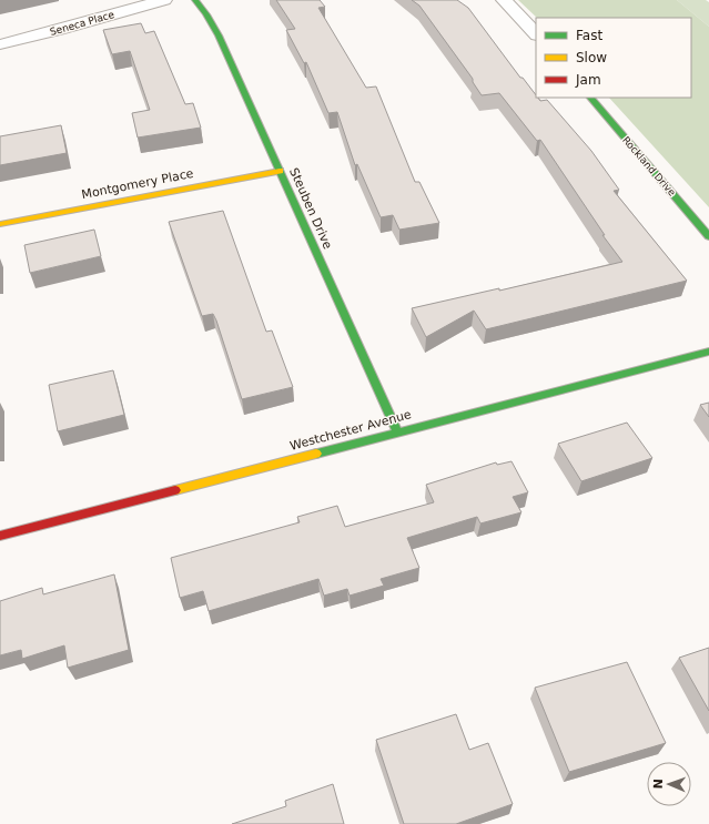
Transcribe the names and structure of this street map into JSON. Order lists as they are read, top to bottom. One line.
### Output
{"streets":{"street":["Seneca Place","Rockland Drive","Montgomery Place","Steuben Drive","Westchester Avenue"]},"crossings":[["Montgomery Place","Steuben Drive"],["Steuben Drive","Westchester Avenue"]],"legend":["Fast","Slow","Jam"],"north":"left"}
